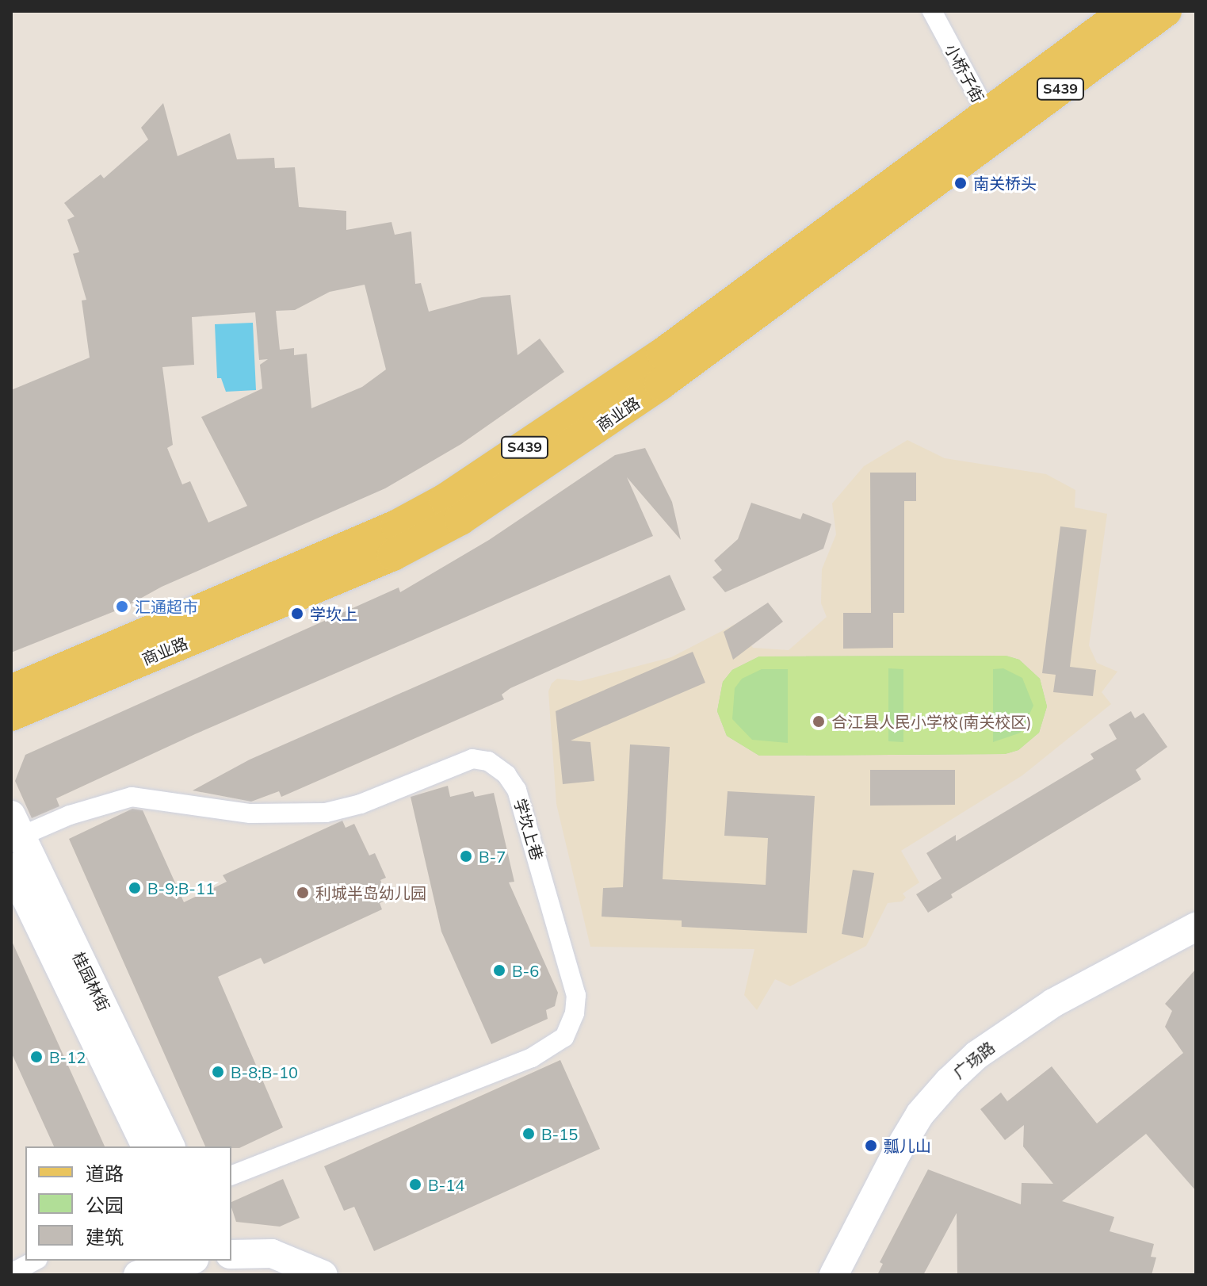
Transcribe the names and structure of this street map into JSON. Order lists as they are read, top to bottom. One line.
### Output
{"streets":{"main road":["S439","商业路"],"street":["小桥子街","学坎上巷","桂园林街","广场路"]},"crossings":[["小桥子街","商业路"],["学坎上巷","桂园林街"]],"places":["南关桥头","汇通超市","学坎上","合江县人民小学校(南关校区)","B-7","B-9;B-11","利城半岛幼儿园","B-6","B-12","B-8;B-10","B-15","瓢儿山","B-14"],"legend":["道路","公园","建筑"]}
